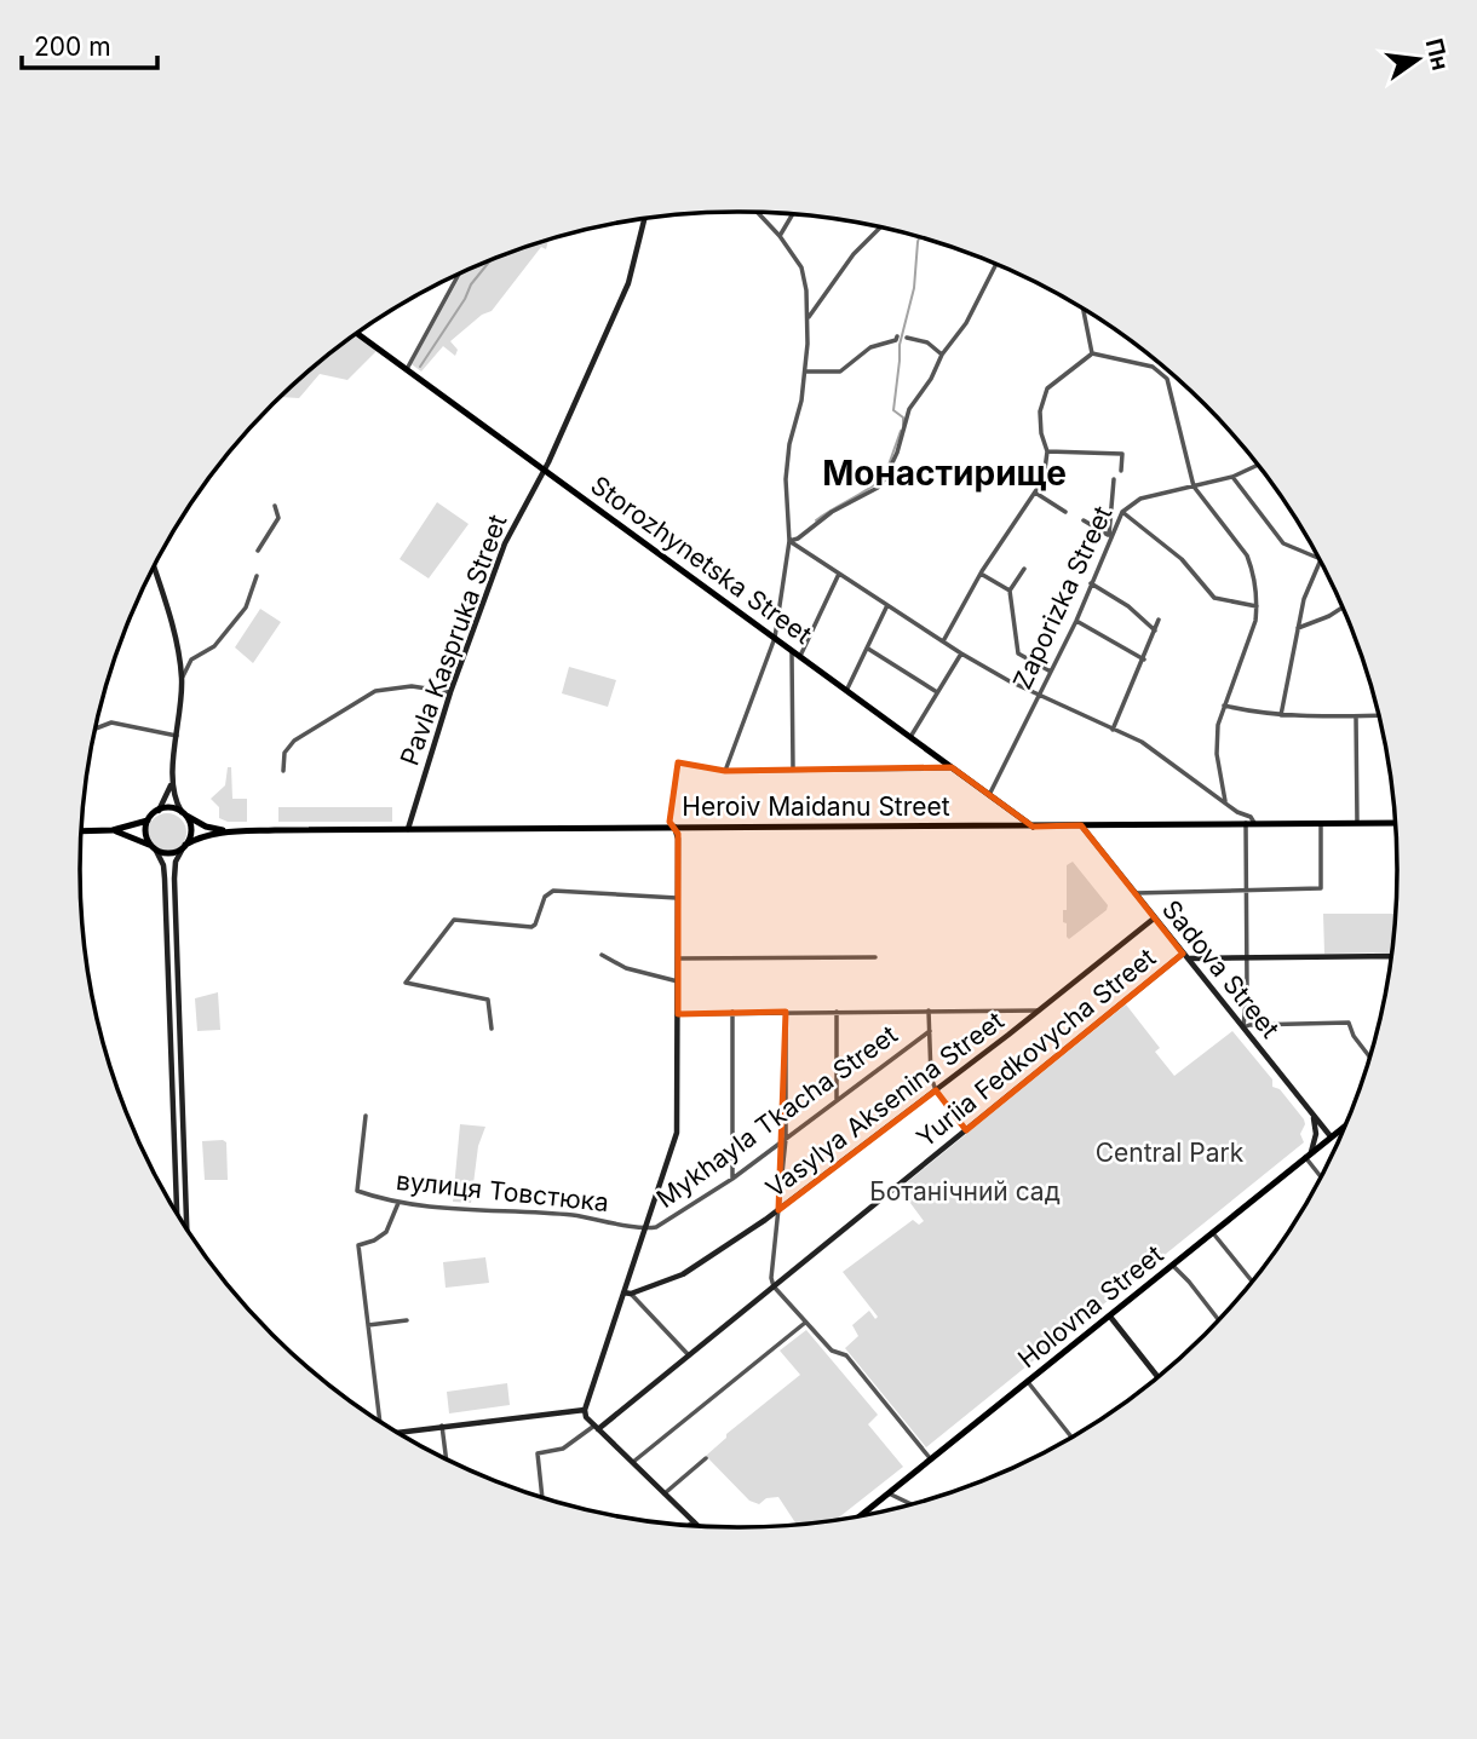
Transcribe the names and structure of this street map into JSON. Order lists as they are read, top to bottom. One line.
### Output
{"streets":{"main road":["Storozhynetska Street","Heroiv Maidanu Street","Holovna Street"],"street":["Zaporizka Street","Pavla Kaspruka Street","Sadova Street","Yuriia Fedkovycha Street","Vasylya Aksenina Street","Mykhayla Tkacha Street","вулиця Товстюка"]},"crossings":[["Storozhynetska Street","Zaporizka Street"],["Storozhynetska Street","Pavla Kaspruka Street"],["Storozhynetska Street","Heroiv Maidanu Street"],["Pavla Kaspruka Street","Heroiv Maidanu Street"],["Heroiv Maidanu Street","Sadova Street"],["Sadova Street","Yuriia Fedkovycha Street"],["Sadova Street","Vasylya Aksenina Street"],["Sadova Street","Holovna Street"],["Mykhayla Tkacha Street","вулиця Товстюка"]],"districts":["Монастирище"],"parks":["Central Park","Ботанічний сад"],"scale_bar":"200 m","north":"right"}
